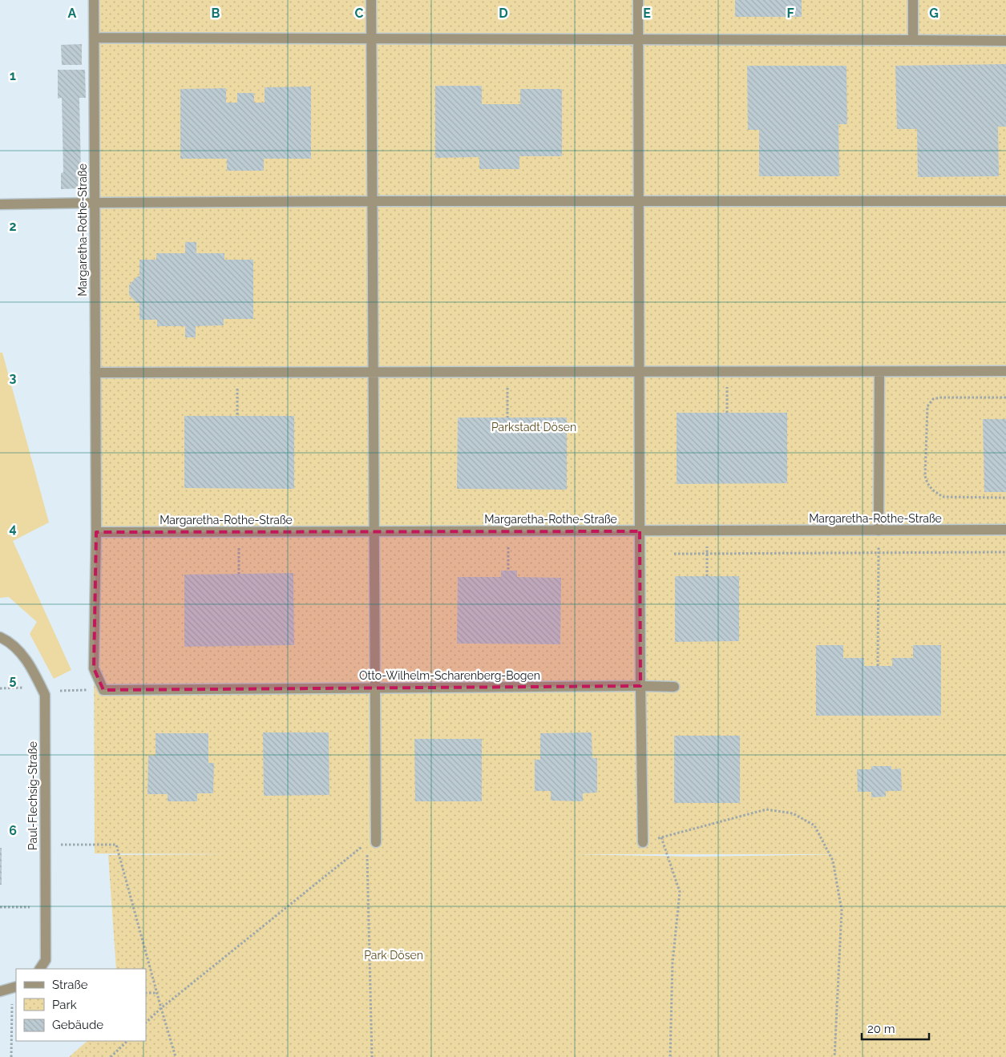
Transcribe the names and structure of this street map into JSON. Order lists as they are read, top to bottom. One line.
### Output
{"streets":{"street":["Margaretha-Rothe-Straße","Otto-Wilhelm-Scharenberg-Bogen","Paul-Flechsig-Straße"]},"crossings":[["Margaretha-Rothe-Straße","Otto-Wilhelm-Scharenberg-Bogen"]],"parks":["Parkstadt Dösen","Park Dösen"],"legend":["Straße","Park","Gebäude"],"scale_bar":"20 m","grid":{"columns":["A","B","C","D","E","F","G"],"rows":["1","2","3","4","5","6"]}}
